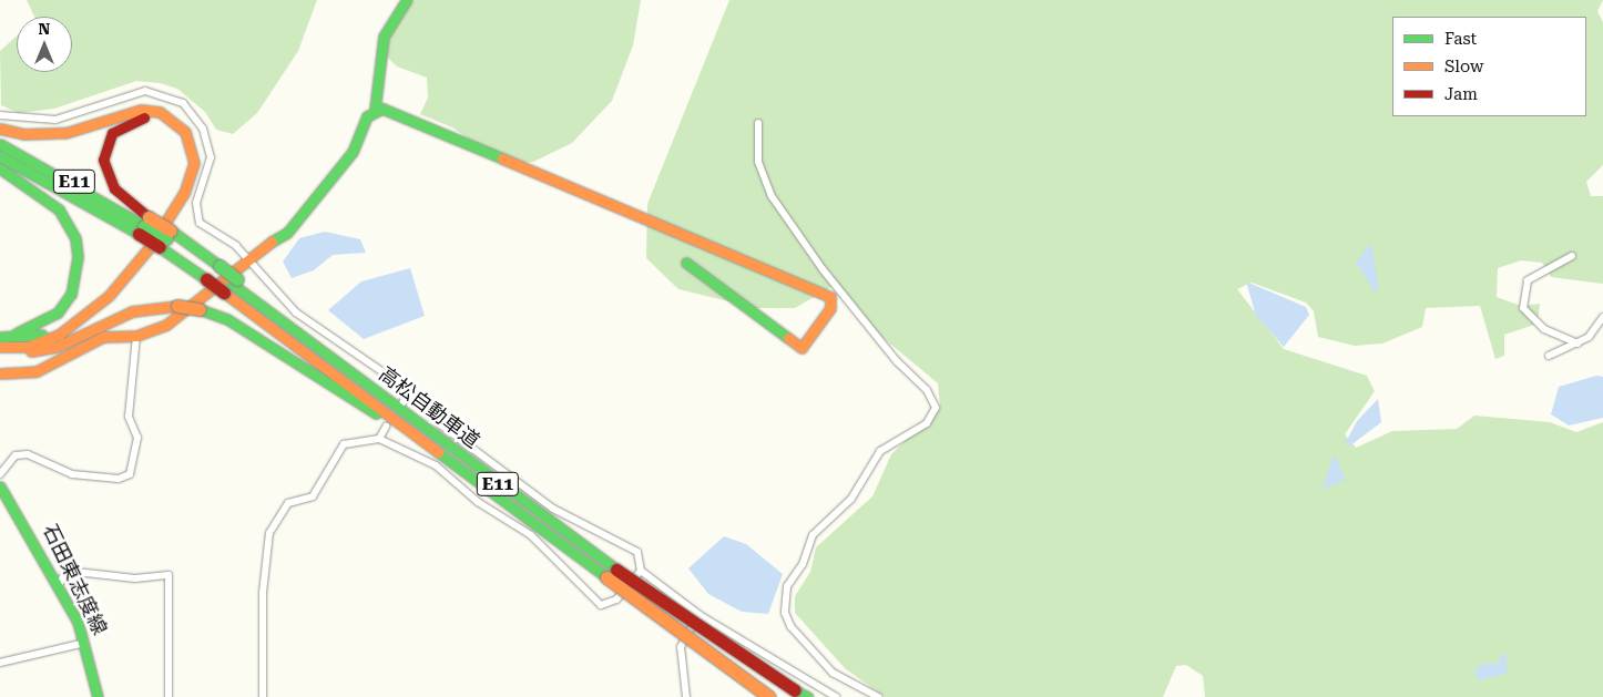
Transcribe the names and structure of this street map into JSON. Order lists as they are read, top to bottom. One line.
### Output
{"streets":{"main road":["E11","高松自動車道","石田東志度線"]},"crossings":[["E11","高松自動車道"]],"legend":["Fast","Slow","Jam"],"north":"top"}
